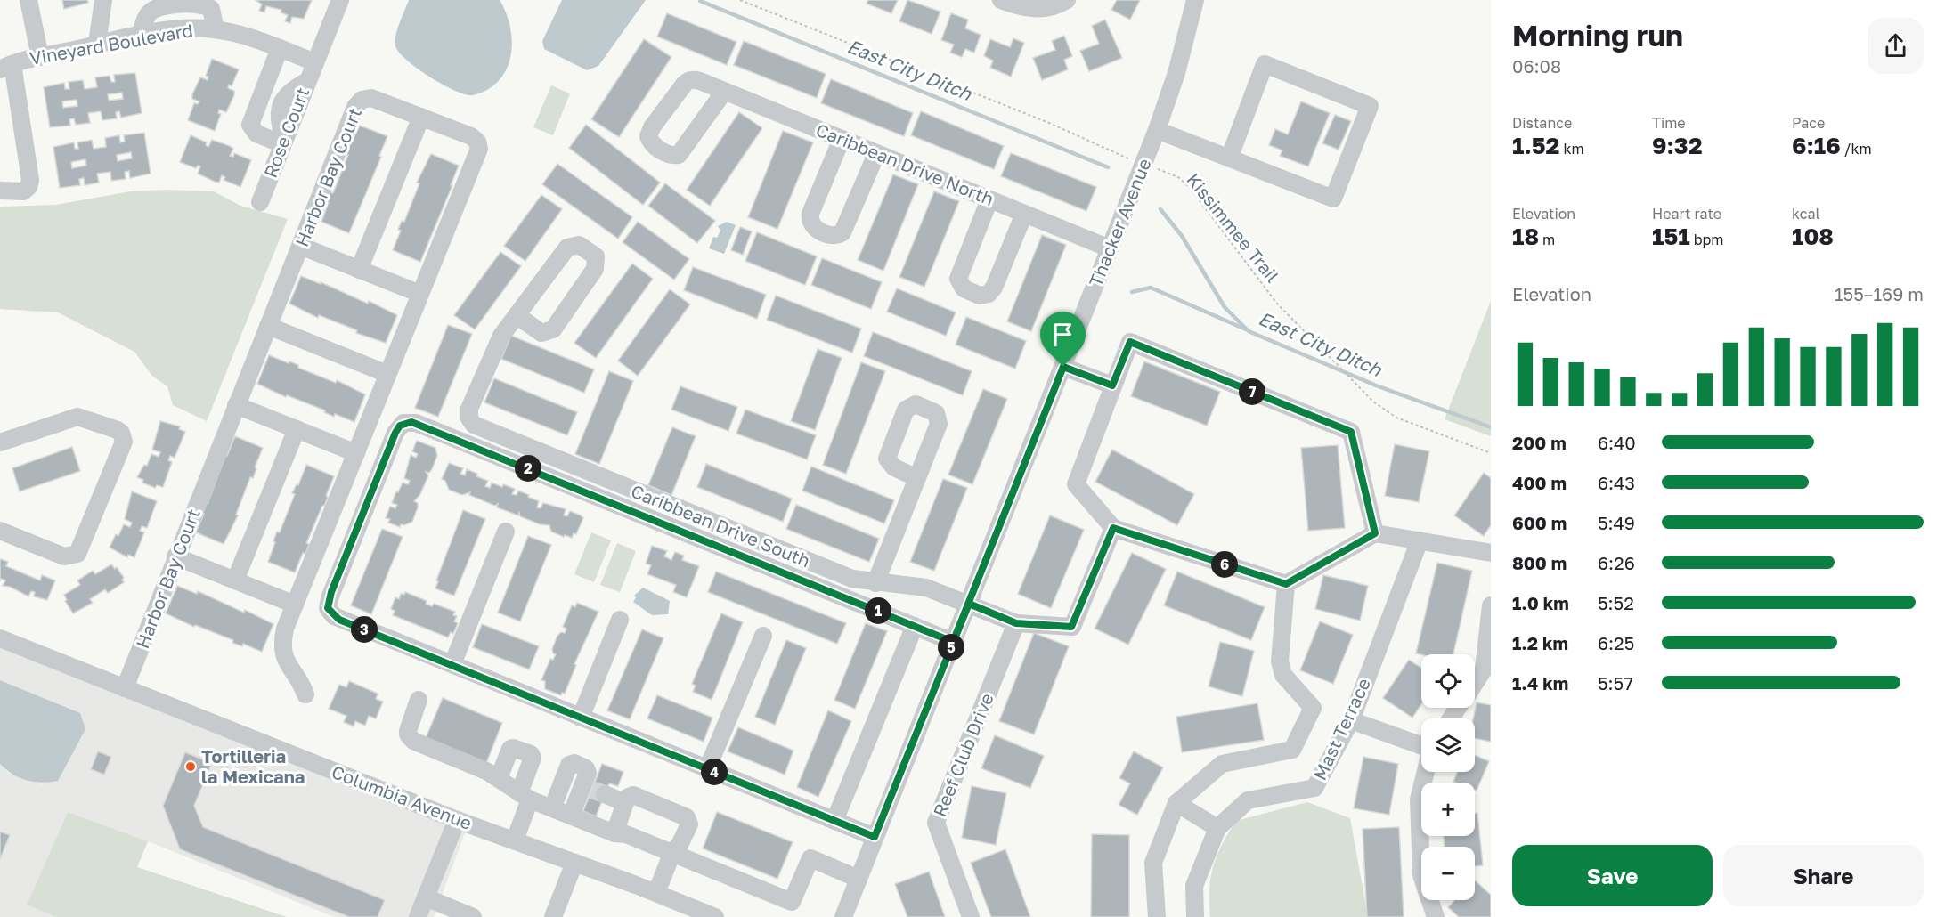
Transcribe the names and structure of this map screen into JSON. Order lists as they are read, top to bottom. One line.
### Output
{"streets":{"street":["Vineyard Boulevard","Rose Court","Caribbean Drive North","Harbor Bay Court","Thacker Avenue","Caribbean Drive South","Mast Terrace","Reef Club Drive","Columbia Avenue"],"path":["Kissimmee Trail"]},"crossings":[["Vineyard Boulevard","Rose Court"],["Caribbean Drive North","Thacker Avenue"],["Harbor Bay Court","Columbia Avenue"],["Thacker Avenue","Kissimmee Trail"],["Thacker Avenue","Caribbean Drive South"]],"water":["East City Ditch"],"places":["Tortilleria la Mexicana"],"page":{"heading":["Morning run","06:08"],"stats":[["Distance","1.52 km"],["Time","9:32"],["Pace","6:16 /km"],["Elevation","18 m"],["Heart rate","151 bpm"],["kcal","108"]],"chart":["Elevation","155–169 m"],"pins":["7","2","6","1","3","5","4"],"list":[{"name":"200 m","note":"6:40"},{"name":"400 m","note":"6:43"},{"name":"600 m","note":"5:49"},{"name":"800 m","note":"6:26"},{"name":"1.0 km","note":"5:52"},{"name":"1.2 km","note":"6:25"},{"name":"1.4 km","note":"5:57"}],"map_buttons":["+","−"],"buttons":["Save","Share"]}}
